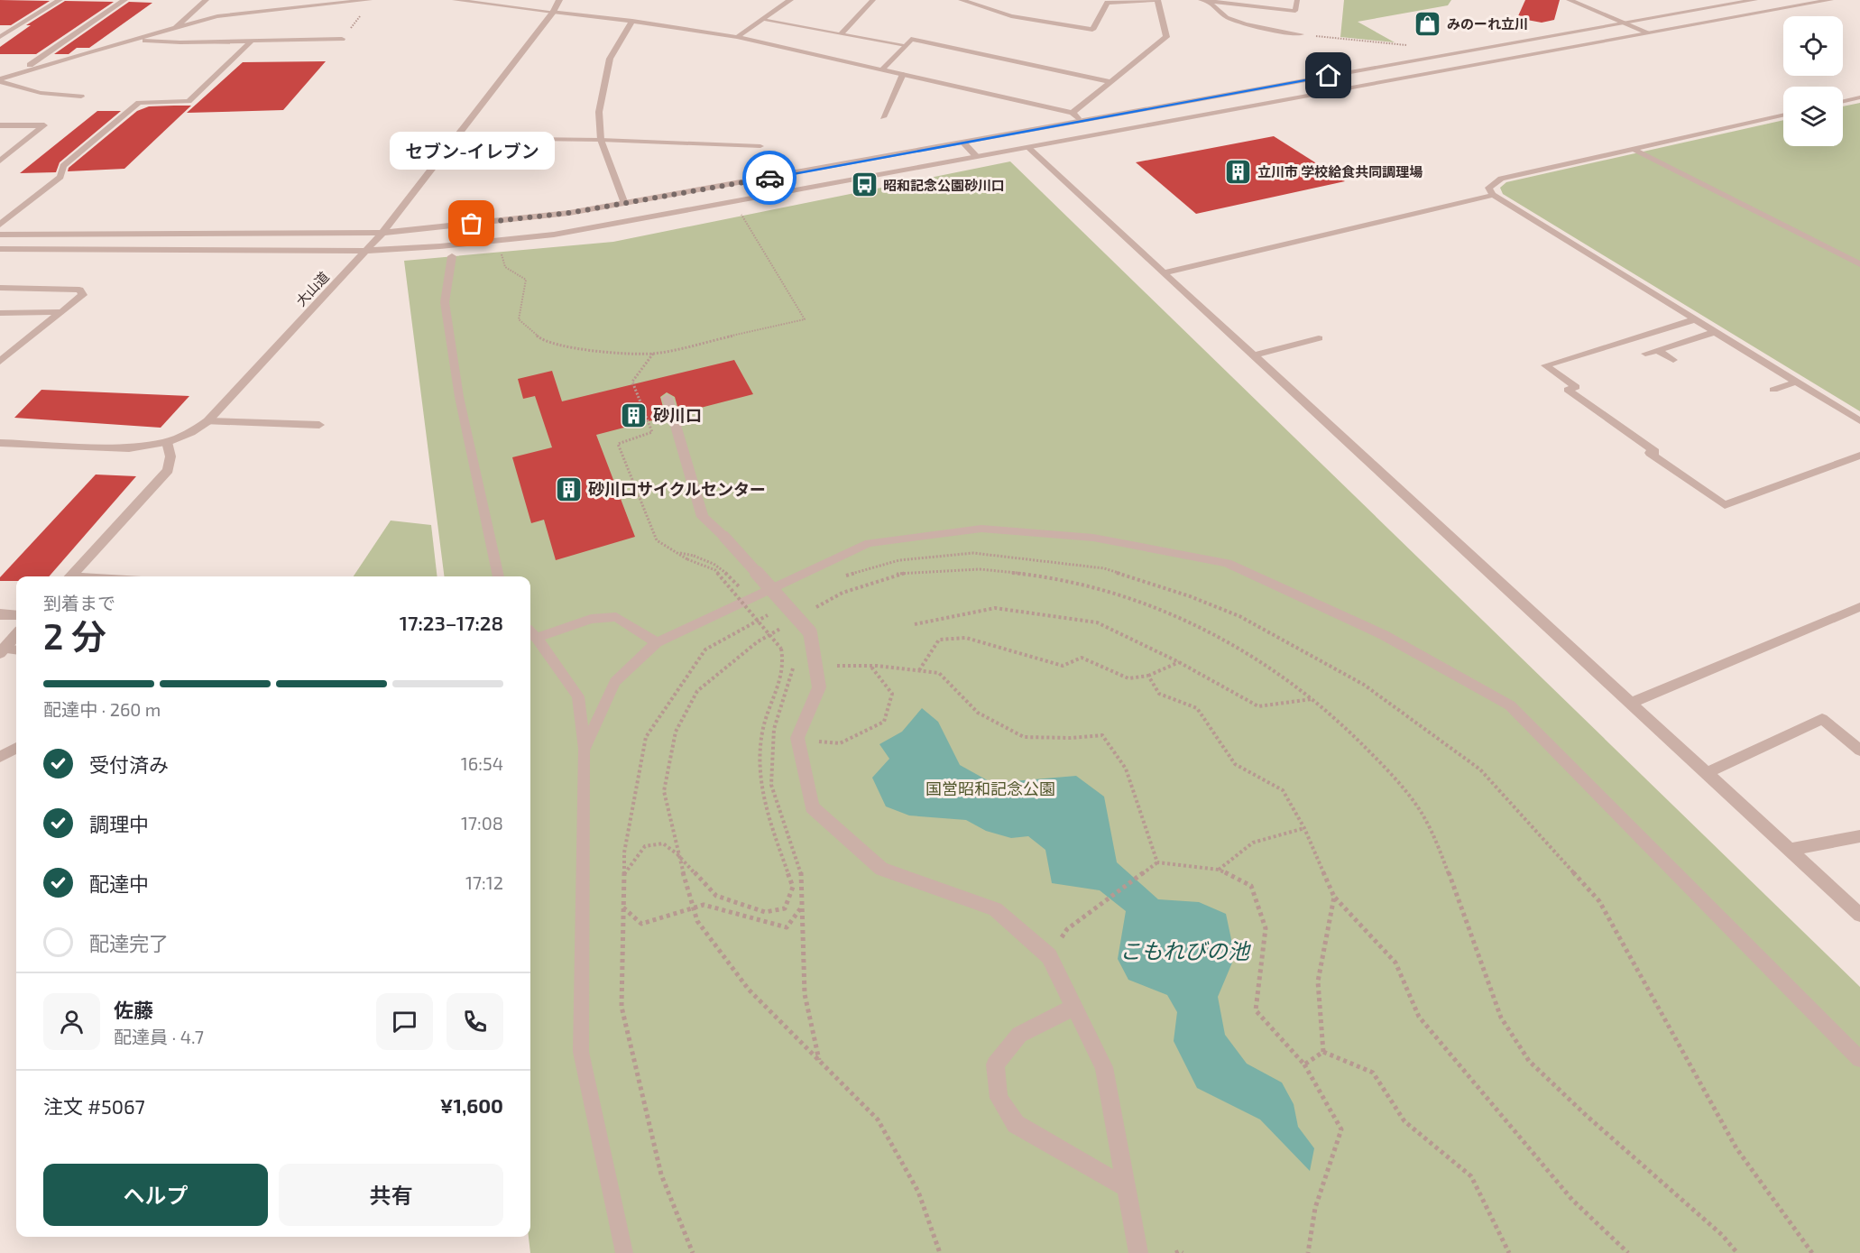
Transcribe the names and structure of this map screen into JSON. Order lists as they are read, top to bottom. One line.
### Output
{"streets":{"street":["大山道"]},"water":["こもれびの池"],"parks":["国営昭和記念公園"],"places":{"shop":["みのーれ立川"],"building":["立川市 学校給食共同調理場","砂川口","砂川口サイクルセンター"],"bus stop":["昭和記念公園砂川口"],"other":["セブン-イレブン"]},"page":{"bubble":"セブン-イレブン","heading":["2 分","到着まで","17:23–17:28"],"panel":["佐藤","配達員 · 4.7","注文 #5067","¥1,600"],"bar":"配達中 · 260 m","list":[["受付済み","16:54"],["調理中","17:08"],["配達中","17:12"],"配達完了"],"buttons":["ヘルプ","共有"]}}
